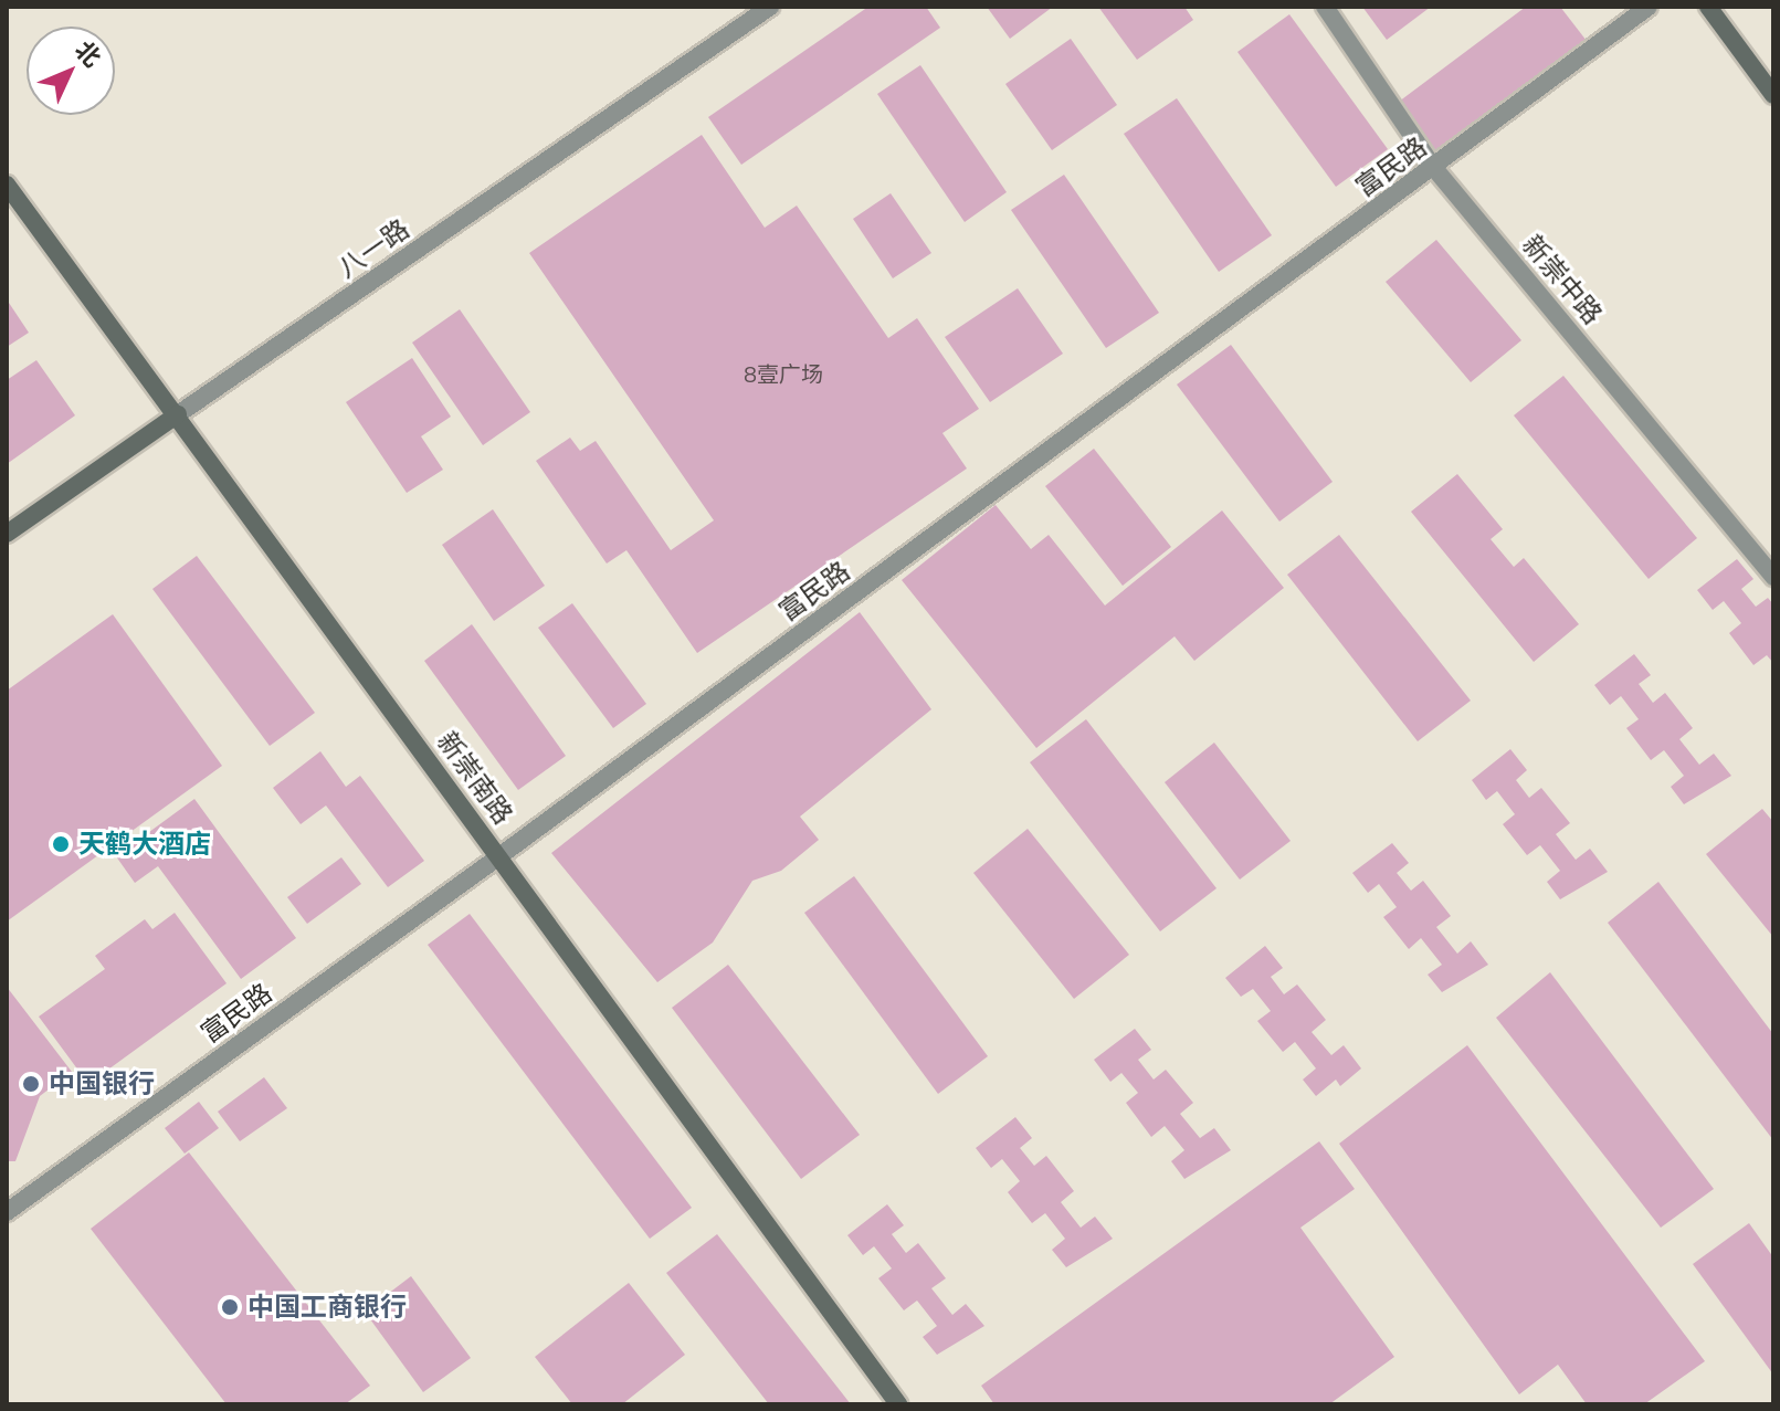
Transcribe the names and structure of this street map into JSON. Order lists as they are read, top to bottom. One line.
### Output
{"streets":{"street":["富民路","八一路","新崇中路","新崇南路"]},"crossings":[["富民路","新崇中路"],["富民路","新崇南路"],["八一路","新崇南路"]],"places":["天鹤大酒店","中国银行","中国工商银行"],"house_numbers":["8壹广场"],"north":"top right"}
